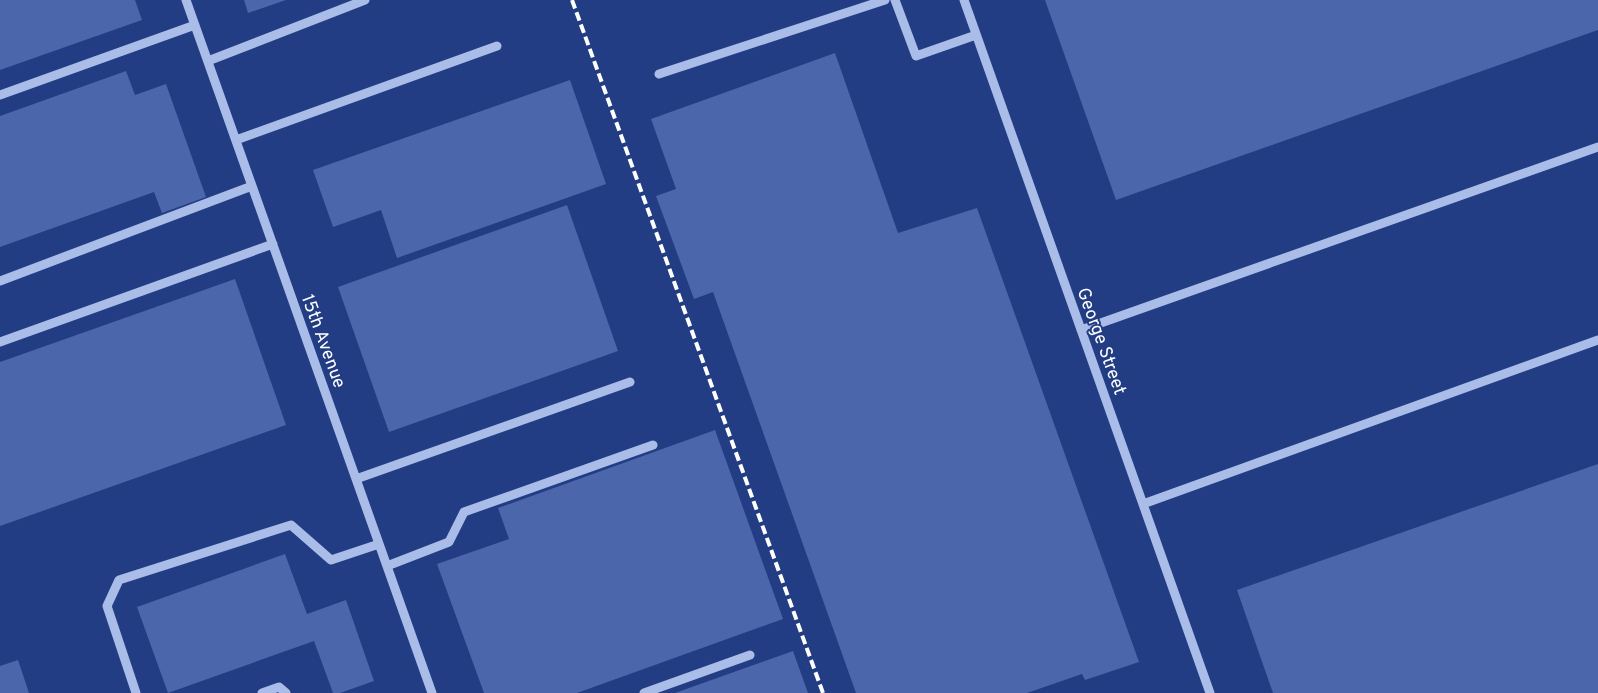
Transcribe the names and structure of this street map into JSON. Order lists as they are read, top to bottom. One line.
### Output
{"streets":{"street":["15th Avenue","George Street"]}}
